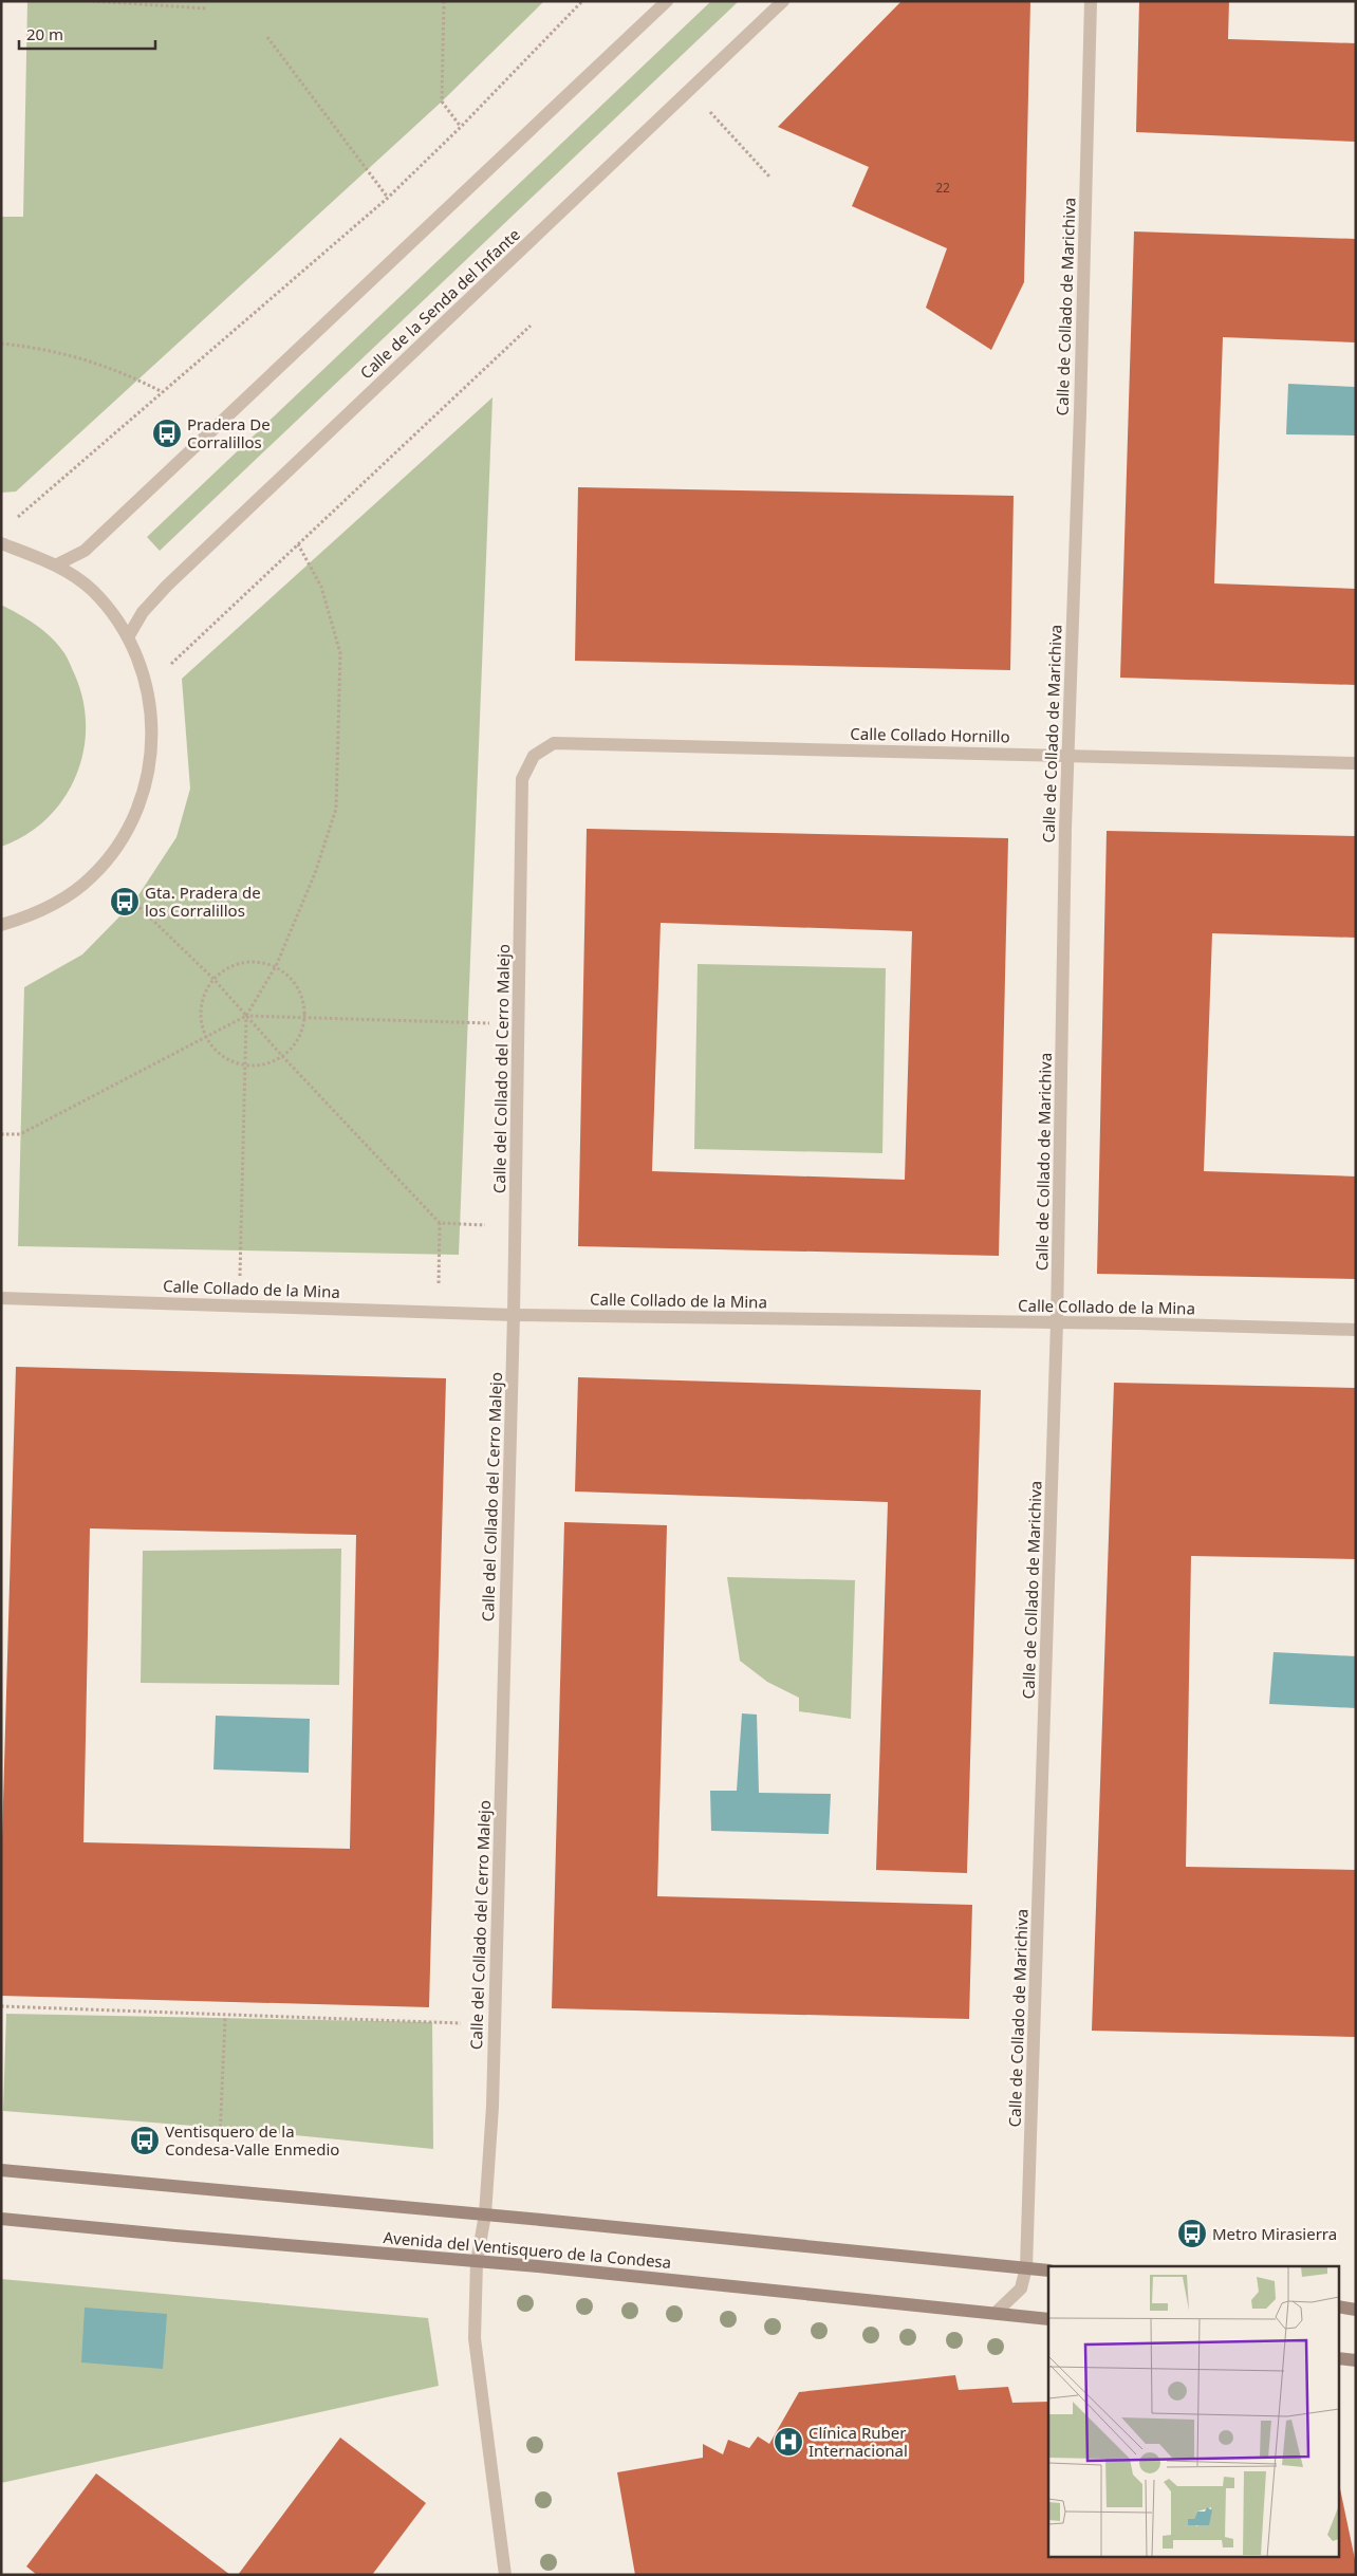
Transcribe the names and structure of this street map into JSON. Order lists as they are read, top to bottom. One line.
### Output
{"streets":{"main road":["Avenida del Ventisquero de la Condesa"],"street":["Calle de la Senda del Infante","Calle de Collado de Marichiva","Calle Collado Hornillo","Calle del Collado del Cerro Malejo","Calle Collado de la Mina"]},"crossings":[["Calle de Collado de Marichiva","Calle Collado Hornillo"],["Calle de Collado de Marichiva","Calle Collado de la Mina"],["Calle de Collado de Marichiva","Avenida del Ventisquero de la Condesa"],["Calle Collado Hornillo","Calle del Collado del Cerro Malejo"],["Calle del Collado del Cerro Malejo","Calle Collado de la Mina"],["Calle del Collado del Cerro Malejo","Avenida del Ventisquero de la Condesa"]],"places":{"bus stop":["Pradera De Corralillos","Gta. Pradera de los Corralillos","Ventisquero de la Condesa-Valle Enmedio","Metro Mirasierra"],"hospital":["Clínica Ruber Internacional"]},"house_numbers":["22"],"scale_bar":"20 m"}
